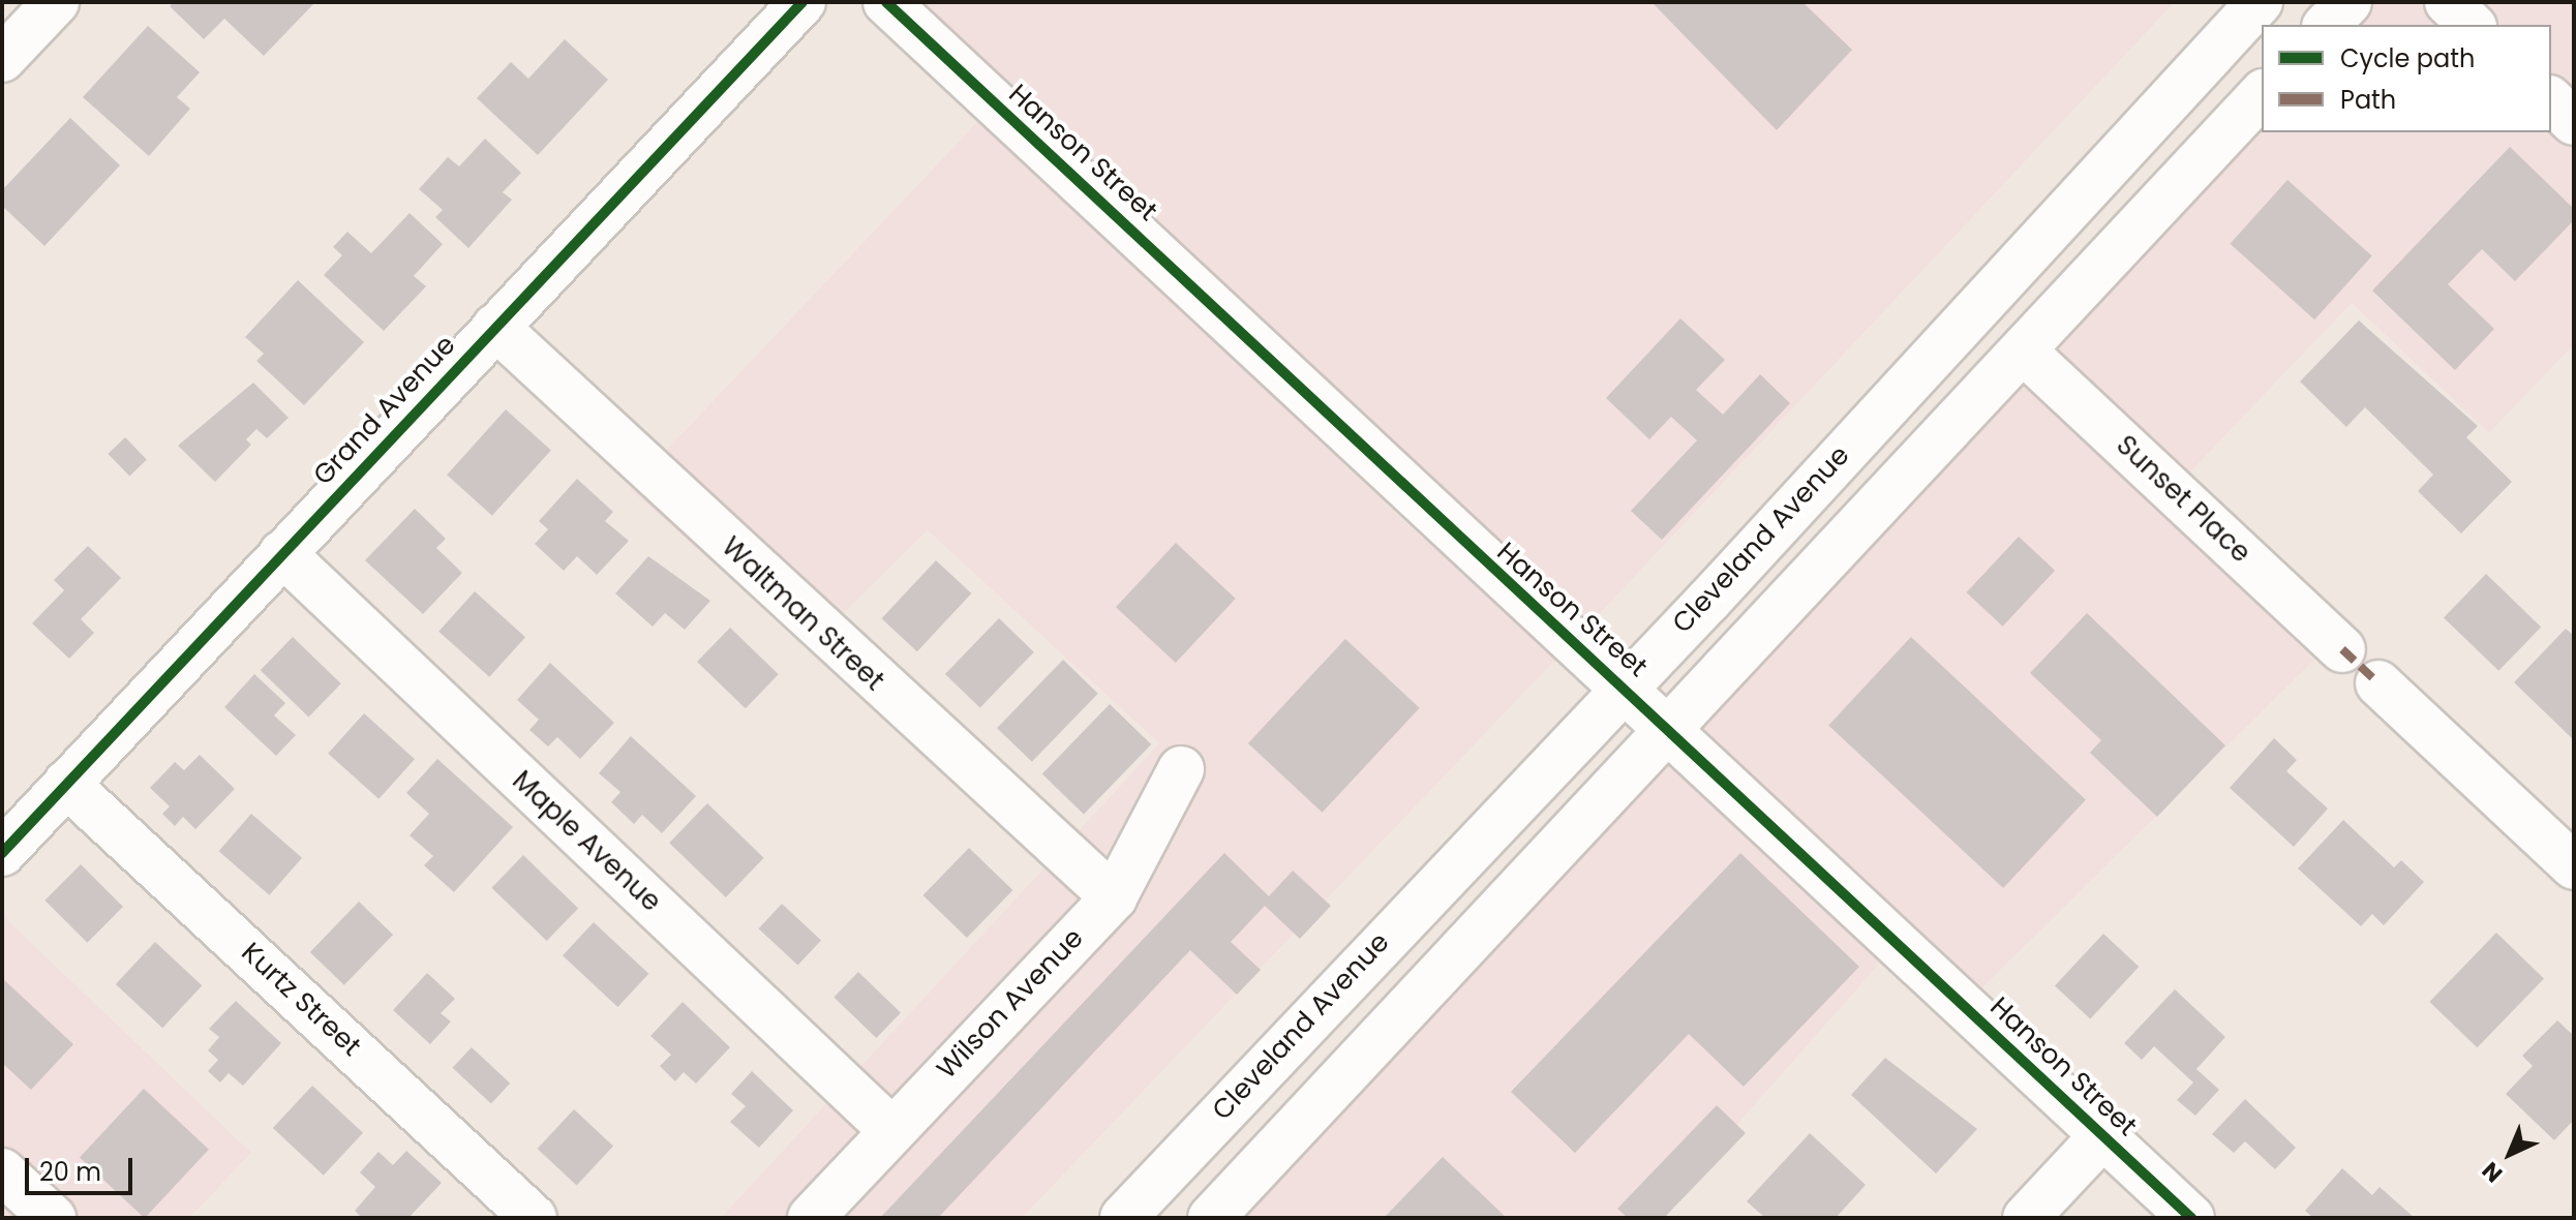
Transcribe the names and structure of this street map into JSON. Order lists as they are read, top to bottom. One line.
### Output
{"streets":{"street":["Hanson Street","Grand Avenue","Sunset Place","Cleveland Avenue","Waltman Street","Maple Avenue","Kurtz Street","Wilson Avenue"]},"crossings":[["Hanson Street","Cleveland Avenue"],["Grand Avenue","Waltman Street"],["Grand Avenue","Maple Avenue"],["Grand Avenue","Kurtz Street"],["Waltman Street","Wilson Avenue"],["Maple Avenue","Wilson Avenue"]],"legend":["Cycle path","Path"],"scale_bar":"20 m","north":"bottom left"}
